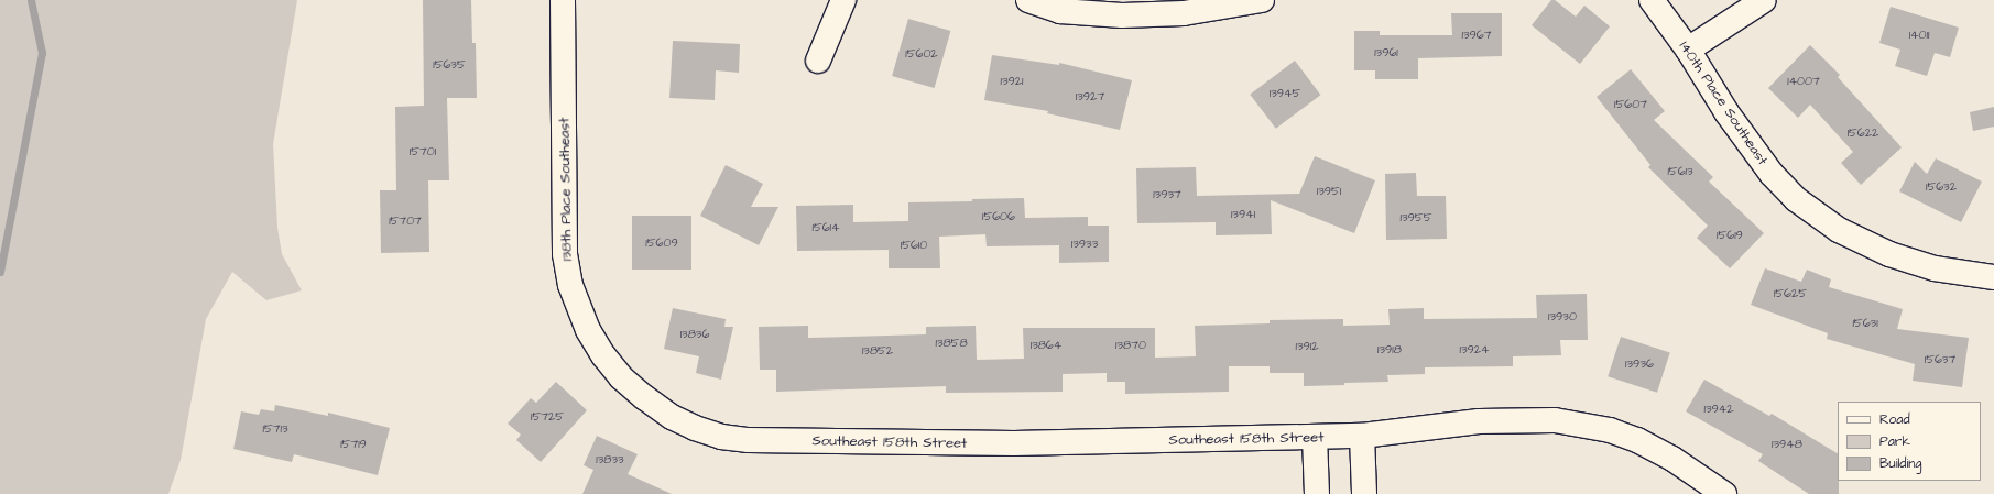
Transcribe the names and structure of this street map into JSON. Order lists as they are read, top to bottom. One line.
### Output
{"streets":{"street":["140th Place Southeast","138th Place Southeast","Southeast 158th Street"]},"crossings":[["138th Place Southeast","Southeast 158th Street"]],"house_numbers":["13967","14011","13961","15602","15635","13921","14007","13945","13927","15607","15622","15701","15613","15632","13951","13937","13941","15606","13955","15707","15614","15619","15609","13933","15610","15625","13930","15631","13836","13858","13864","13870","13912","13918","13924","13852","15637","13936","13942","15725","15713","15719","13948","13833"],"legend":["Road","Park","Building"]}
